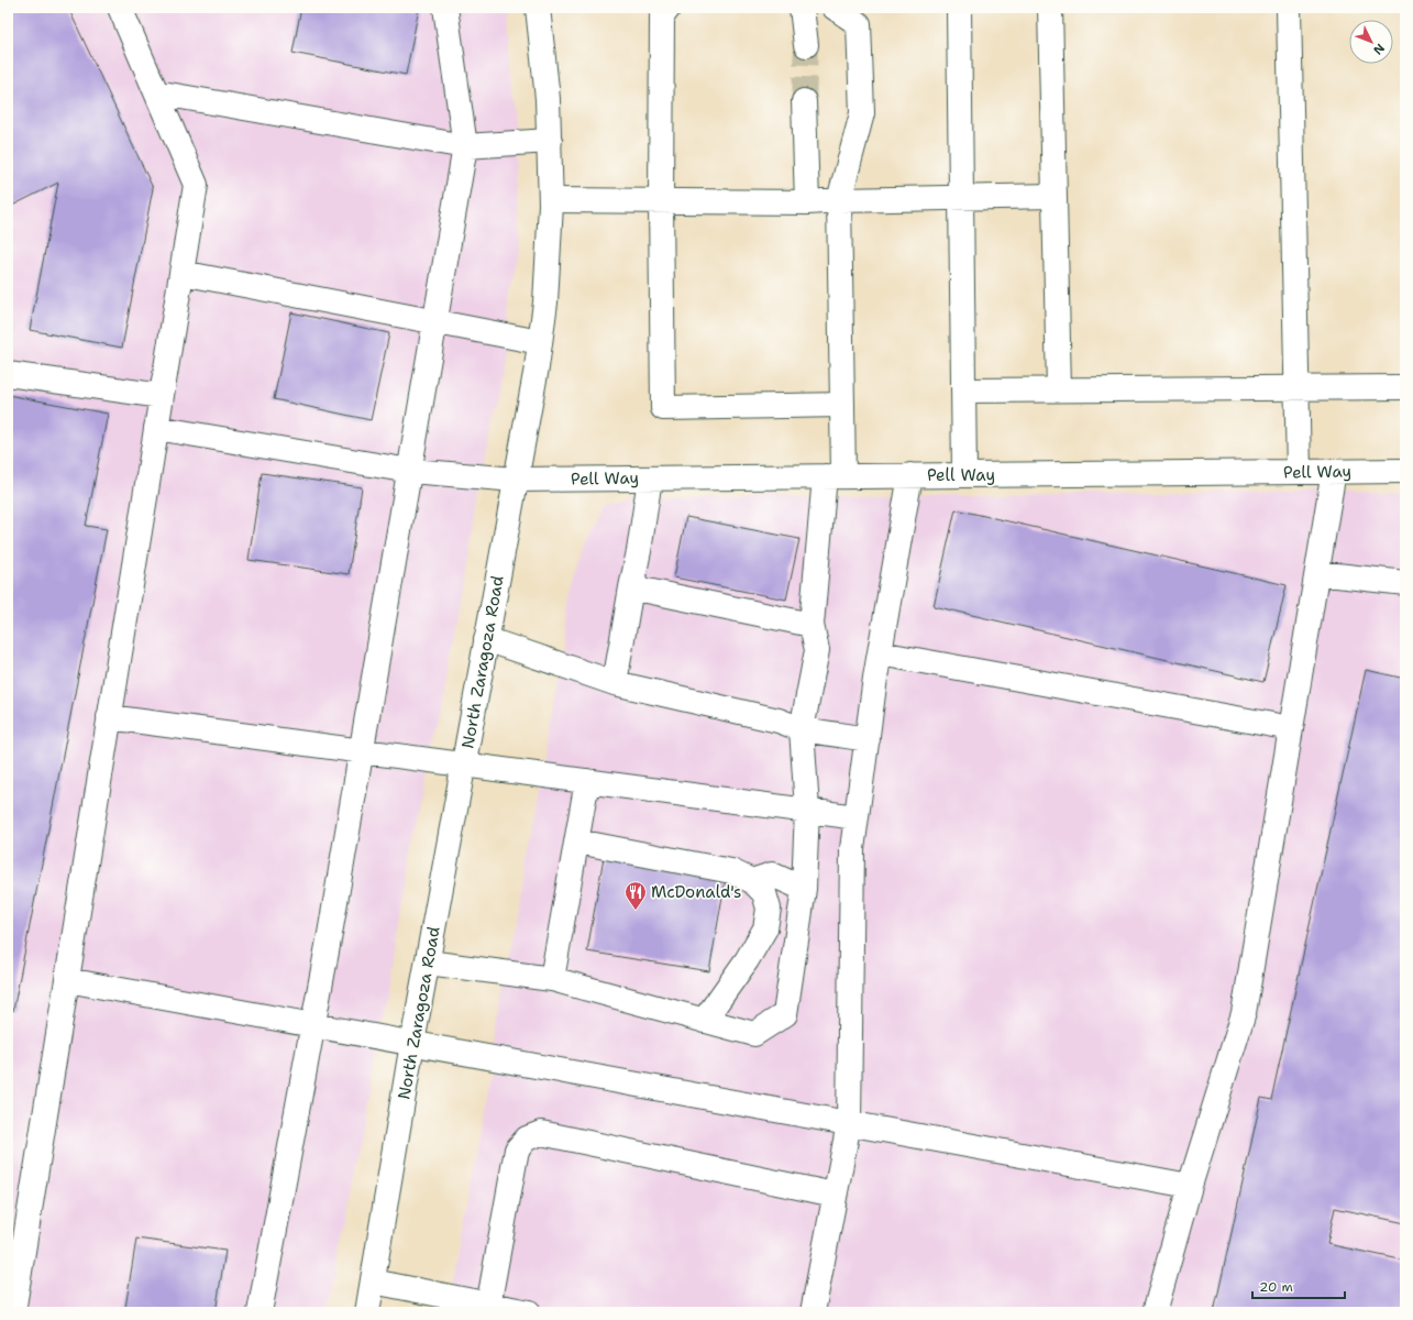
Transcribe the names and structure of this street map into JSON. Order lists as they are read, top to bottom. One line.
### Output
{"streets":{"main road":["Pell Way","North Zaragoza Road"]},"crossings":[["Pell Way","North Zaragoza Road"]],"places":{"restaurant":["McDonald's"]},"scale_bar":"20 m","north":"bottom right"}
